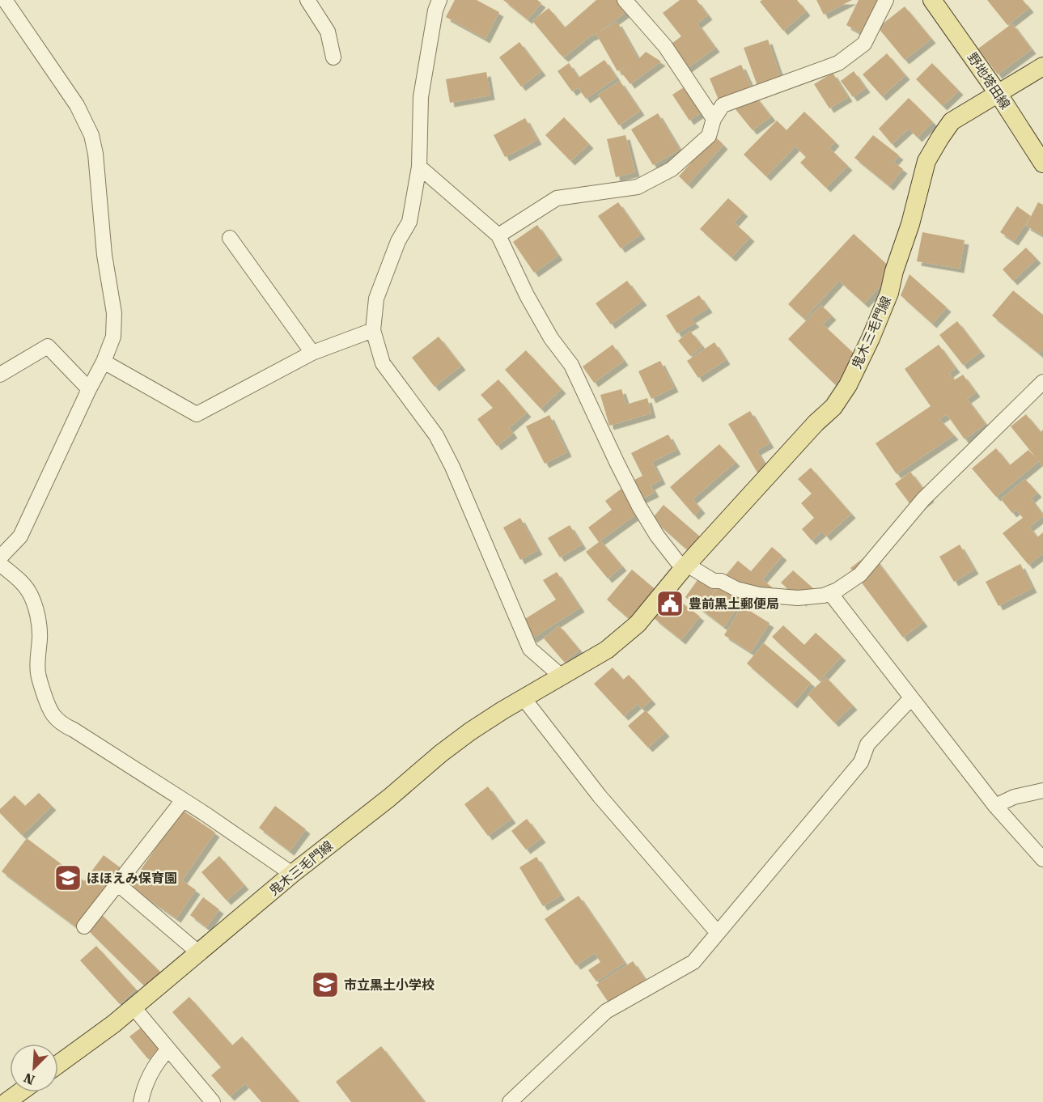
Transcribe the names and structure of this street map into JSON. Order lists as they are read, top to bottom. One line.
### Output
{"streets":{"main road":["野地塔田線","鬼木三毛門線"]},"crossings":[["野地塔田線","鬼木三毛門線"]],"places":{"public building":["豊前黒土郵便局"],"school or university":["ほほえみ保育園","市立黒土小学校"]},"north":"bottom left"}
